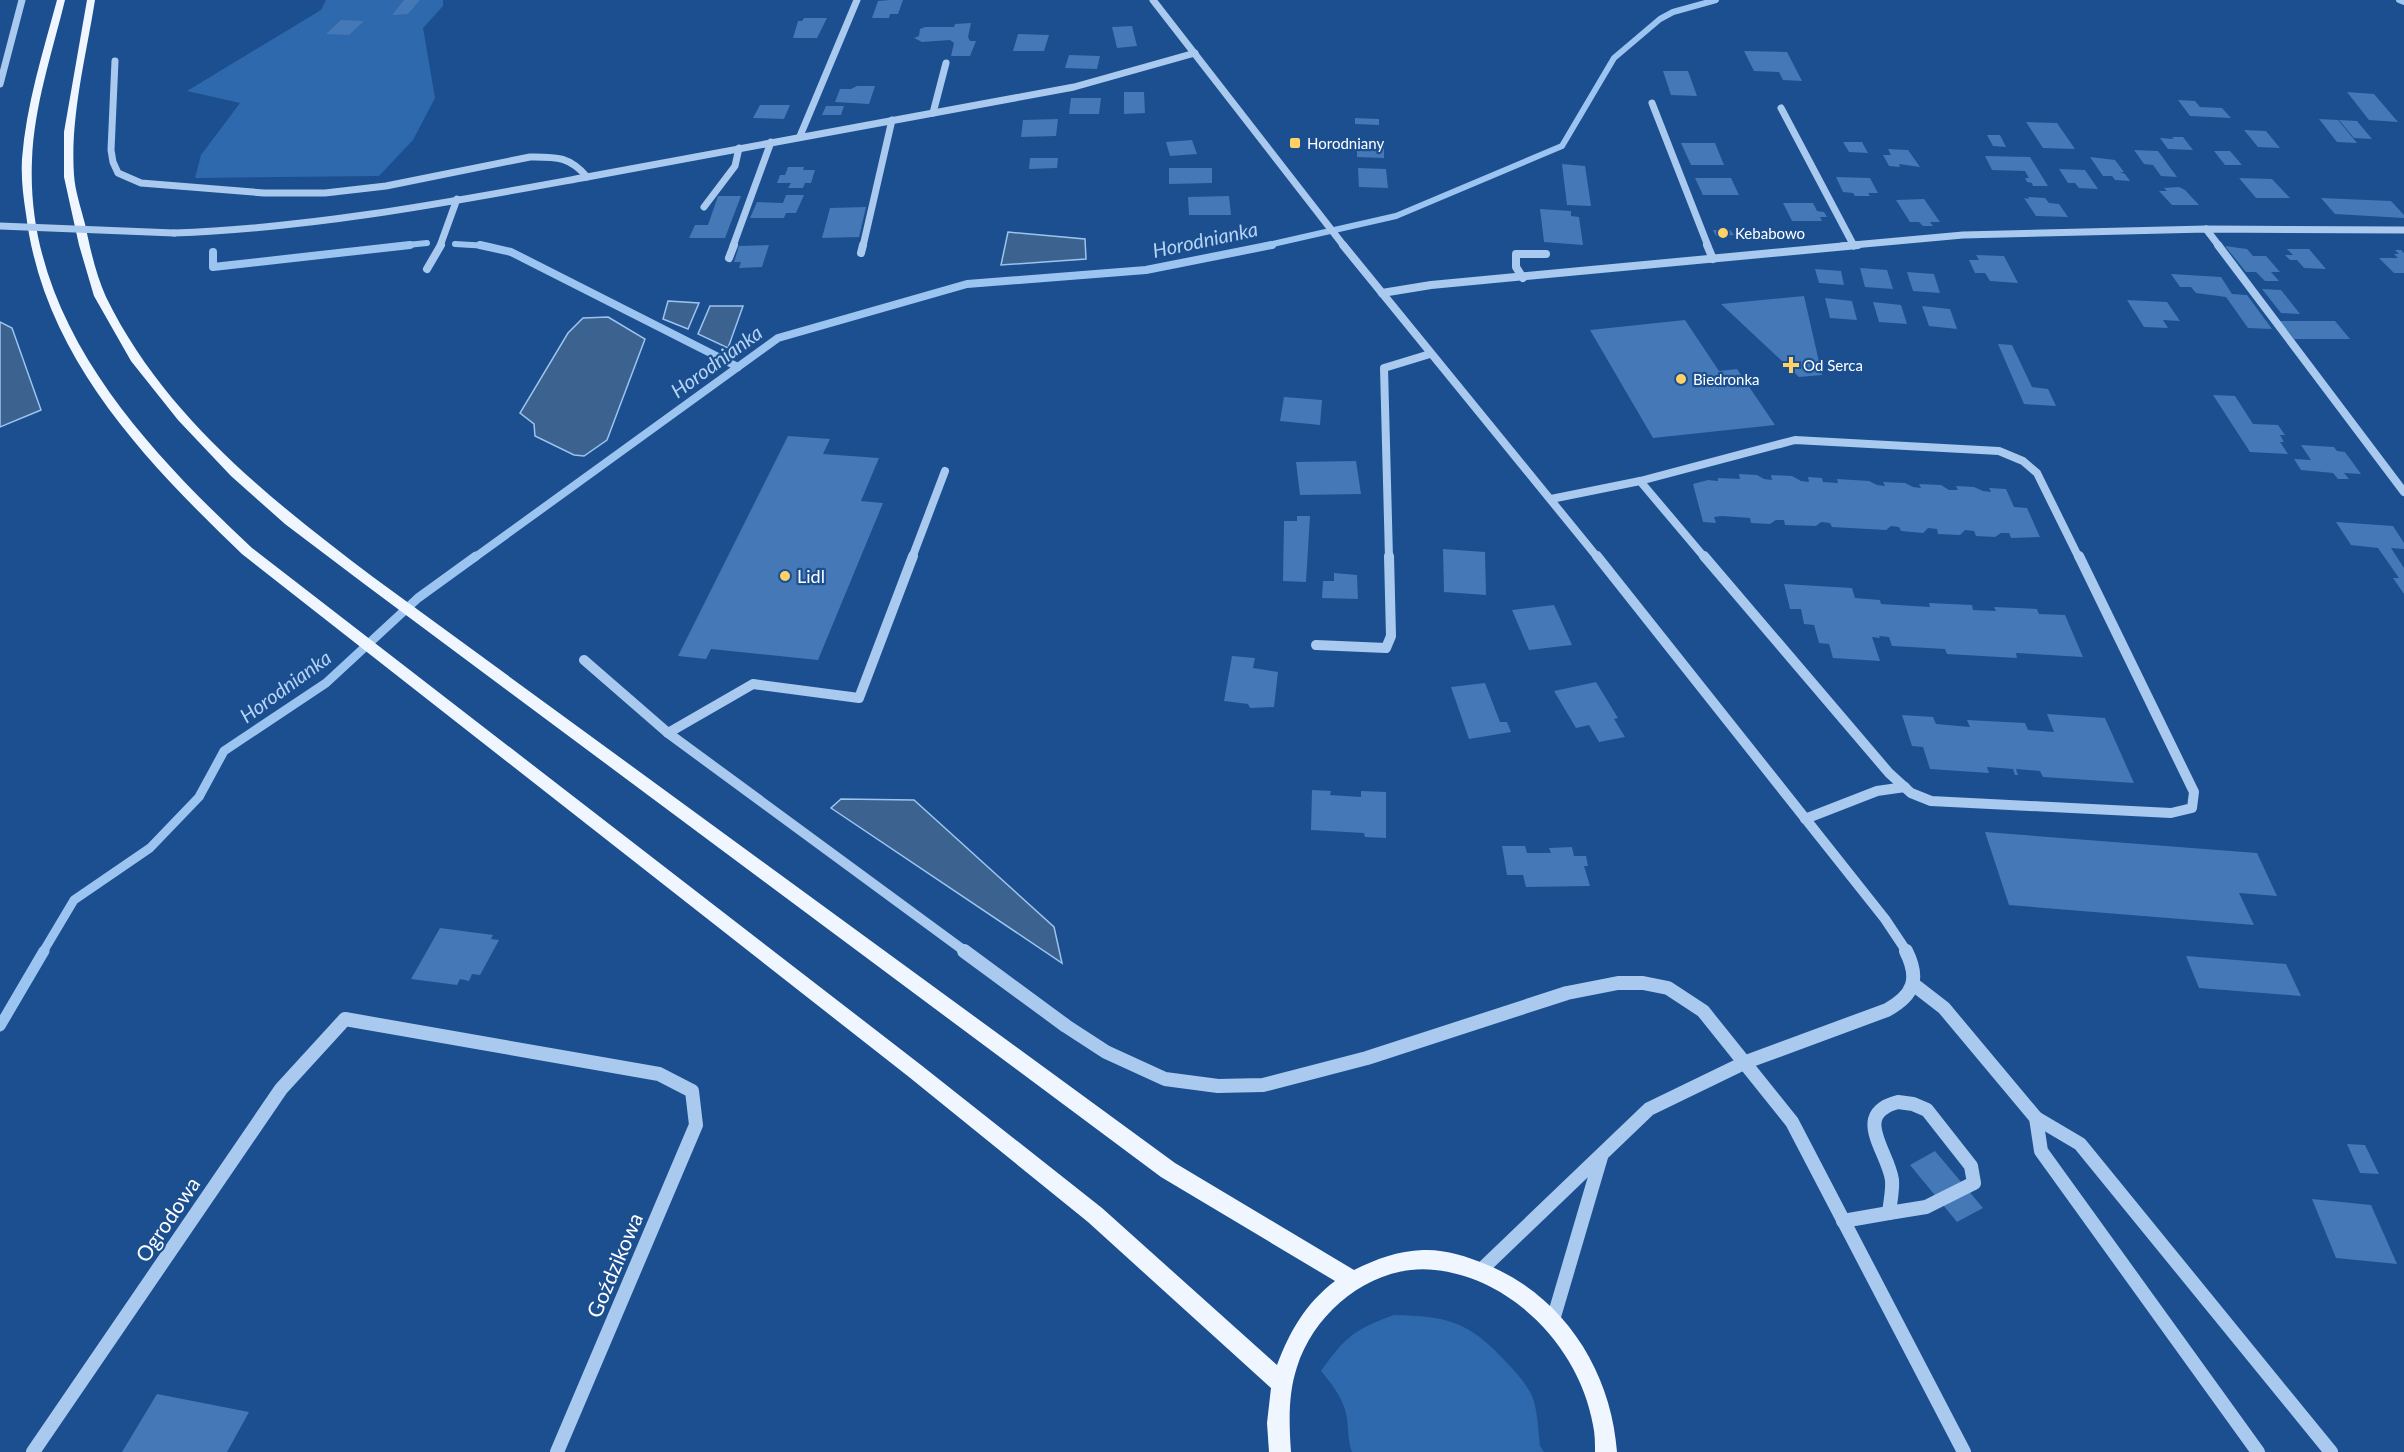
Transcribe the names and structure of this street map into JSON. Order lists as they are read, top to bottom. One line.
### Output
{"streets":{"street":["Ogrodowa","Goździkowa"]},"crossings":[["Ogrodowa","Goździkowa"]],"water":["Horodnianka"],"places":{"transit":["Horodniany"],"other":["Kebabowo","Biedronka","Lidl"],"health":["Od Serca"]}}
